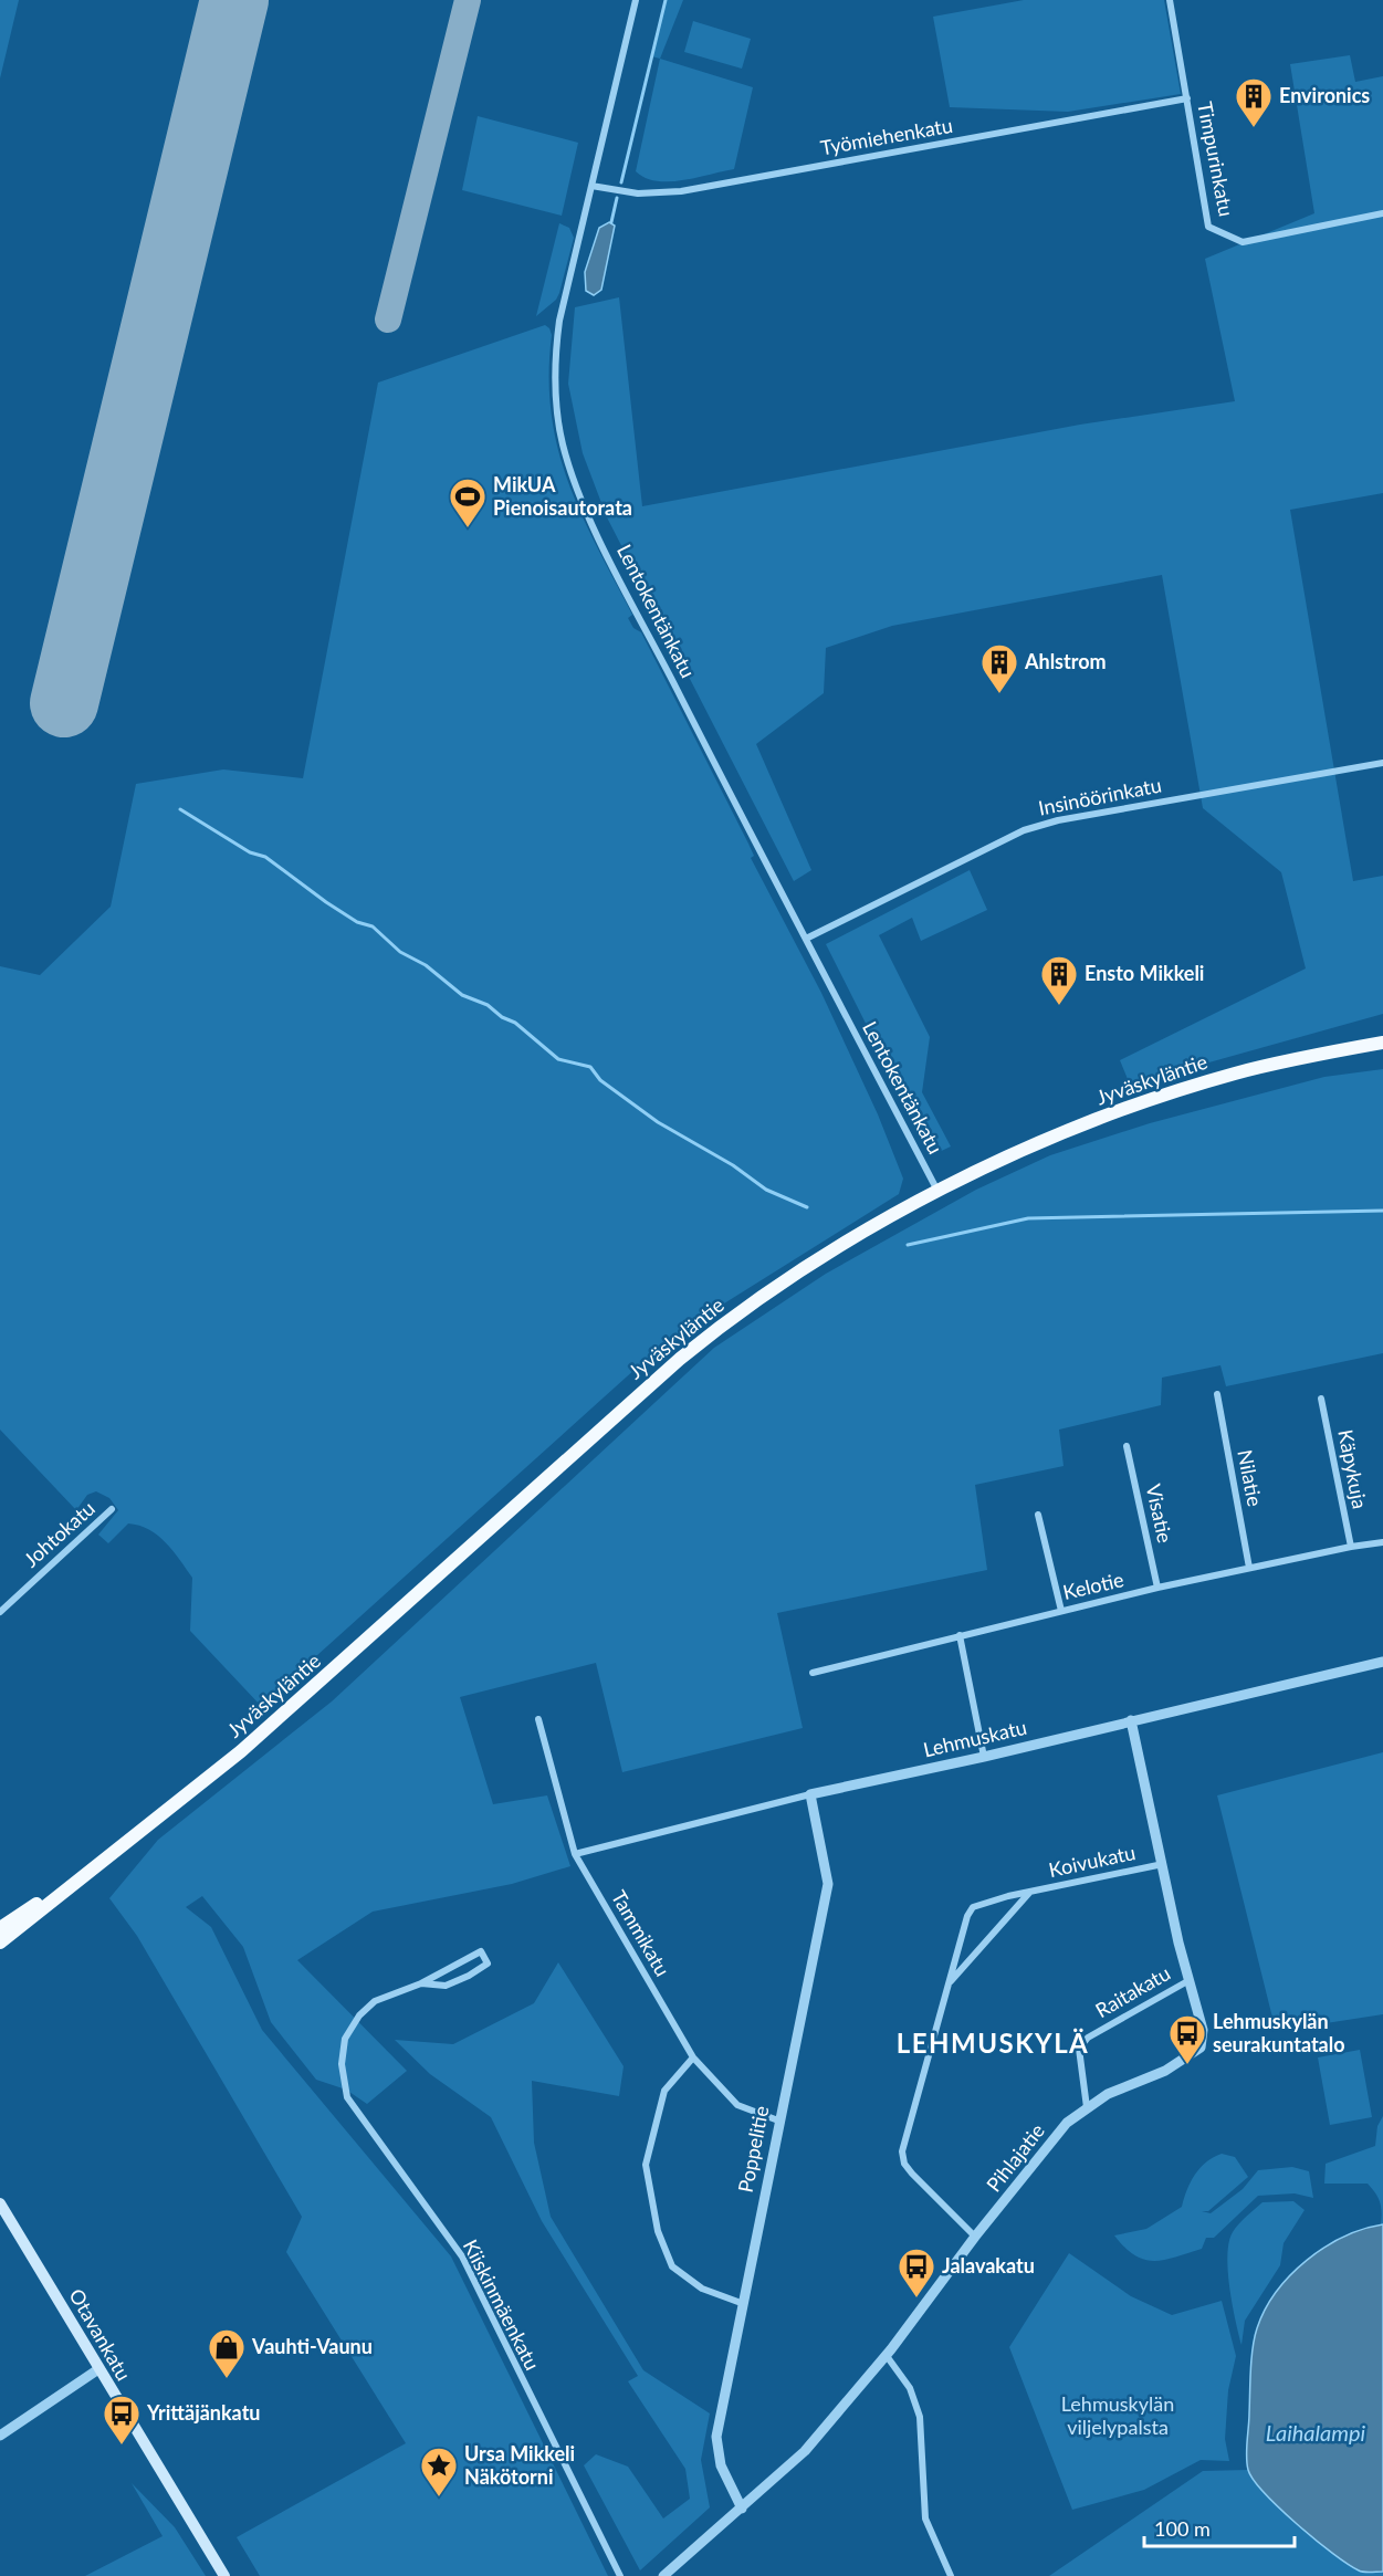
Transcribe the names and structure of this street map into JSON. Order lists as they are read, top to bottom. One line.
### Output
{"streets":{"highway":["Jyväskyläntie"],"main road":["Otavankatu"],"street":["Työmiehenkatu","Timpurinkatu","Lentokentänkatu","Insinöörinkatu","Käpykuja","Nilatie","Visatie","Johtokatu","Kelotie","Lehmuskatu","Koivukatu","Tammikatu","Raitakatu","Poppelitie","Pihlajatie","Kiiskinmäenkatu"]},"crossings":[["Työmiehenkatu","Timpurinkatu"],["Työmiehenkatu","Lentokentänkatu"],["Lentokentänkatu","Insinöörinkatu"],["Lentokentänkatu","Jyväskyläntie"],["Käpykuja","Kelotie"],["Nilatie","Kelotie"],["Visatie","Kelotie"],["Lehmuskatu","Tammikatu"],["Lehmuskatu","Poppelitie"],["Lehmuskatu","Pihlajatie"],["Koivukatu","Pihlajatie"],["Tammikatu","Poppelitie"],["Raitakatu","Pihlajatie"],["Poppelitie","Pihlajatie"]],"districts":["LEHMUSKYLÄ"],"water":["Laihalampi"],"parks":["Lehmuskylän viljelypalsta"],"places":{"building":["Environics","Ahlstrom","Ensto Mikkeli"],"sports":["MikUA Pienoisautorata"],"bus stop":["Lehmuskylän seurakuntatalo","Jalavakatu","Yrittäjänkatu"],"shop":["Vauhti-Vaunu"],"place":["Ursa Mikkeli Näkötorni"]},"scale_bar":"100 m"}
